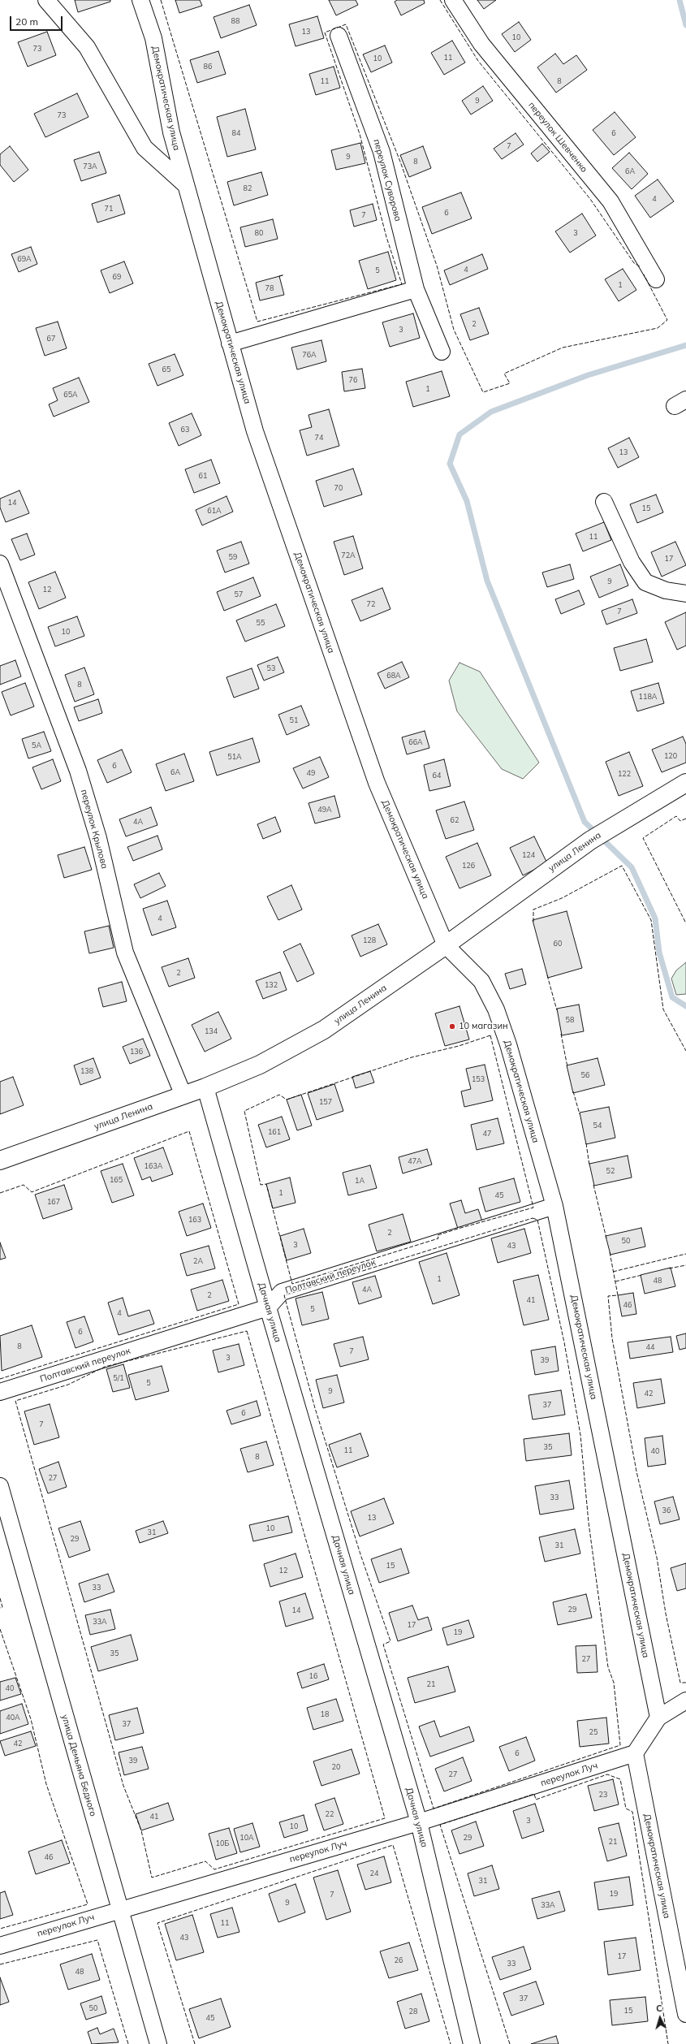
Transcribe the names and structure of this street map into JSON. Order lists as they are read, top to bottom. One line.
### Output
{"streets":{"street":["Демократическая улица","переулок Шевченко","переулок Суворова","переулок Крылова","улица Ленина","Полтавский переулок","Дачная улица","улица Демьяна Бедного","переулок Луч"]},"crossings":[["Демократическая улица","улица Ленина"],["Демократическая улица","Полтавский переулок"],["Демократическая улица","переулок Луч"],["переулок Крылова","улица Ленина"],["улица Ленина","Дачная улица"],["Полтавский переулок","Дачная улица"],["Дачная улица","переулок Луч"],["улица Демьяна Бедного","переулок Луч"]],"places":["10 магазин"],"house_numbers":["88","13","10","73","11","10","86","11","8","9","73","84","6","7","9","8","73А","6А","82","4","71","6","7","80","3","69А","4","5","69","1","78","2","3","67","76А","65","76","1","65А","63","74","13","61","70","14","15","61А","11","72А","59","17","9","12","57","72","7","55","10","53","68А","8","118А","51","66А","5А","120","51А","6","6А","49","122","64","49А","62","4А","124","126","4","128","60","2","132","58","134","136","138","56","153","157","54","161","47","47А","163А","52","165","1А","1","45","167","163","2","50","3","43","2А","1","48","4А","2","41","46","5","4","6","8","44","7","3","39","5/1","5","9","42","37","6","7","35","11","40","8","27","33","36","13","10","31","29","31","15","12","33","29","14","33А","17","19","35","27","16","21","40","18","40А","37","25","42","6","39","20","27","23","22","41","3","10","10А","29","21","10Б","46","24","31","19","7","9","33А","11","43","17","26","33","48","37","50","15","28","45"],"scale_bar":"20 m","north":"top"}
